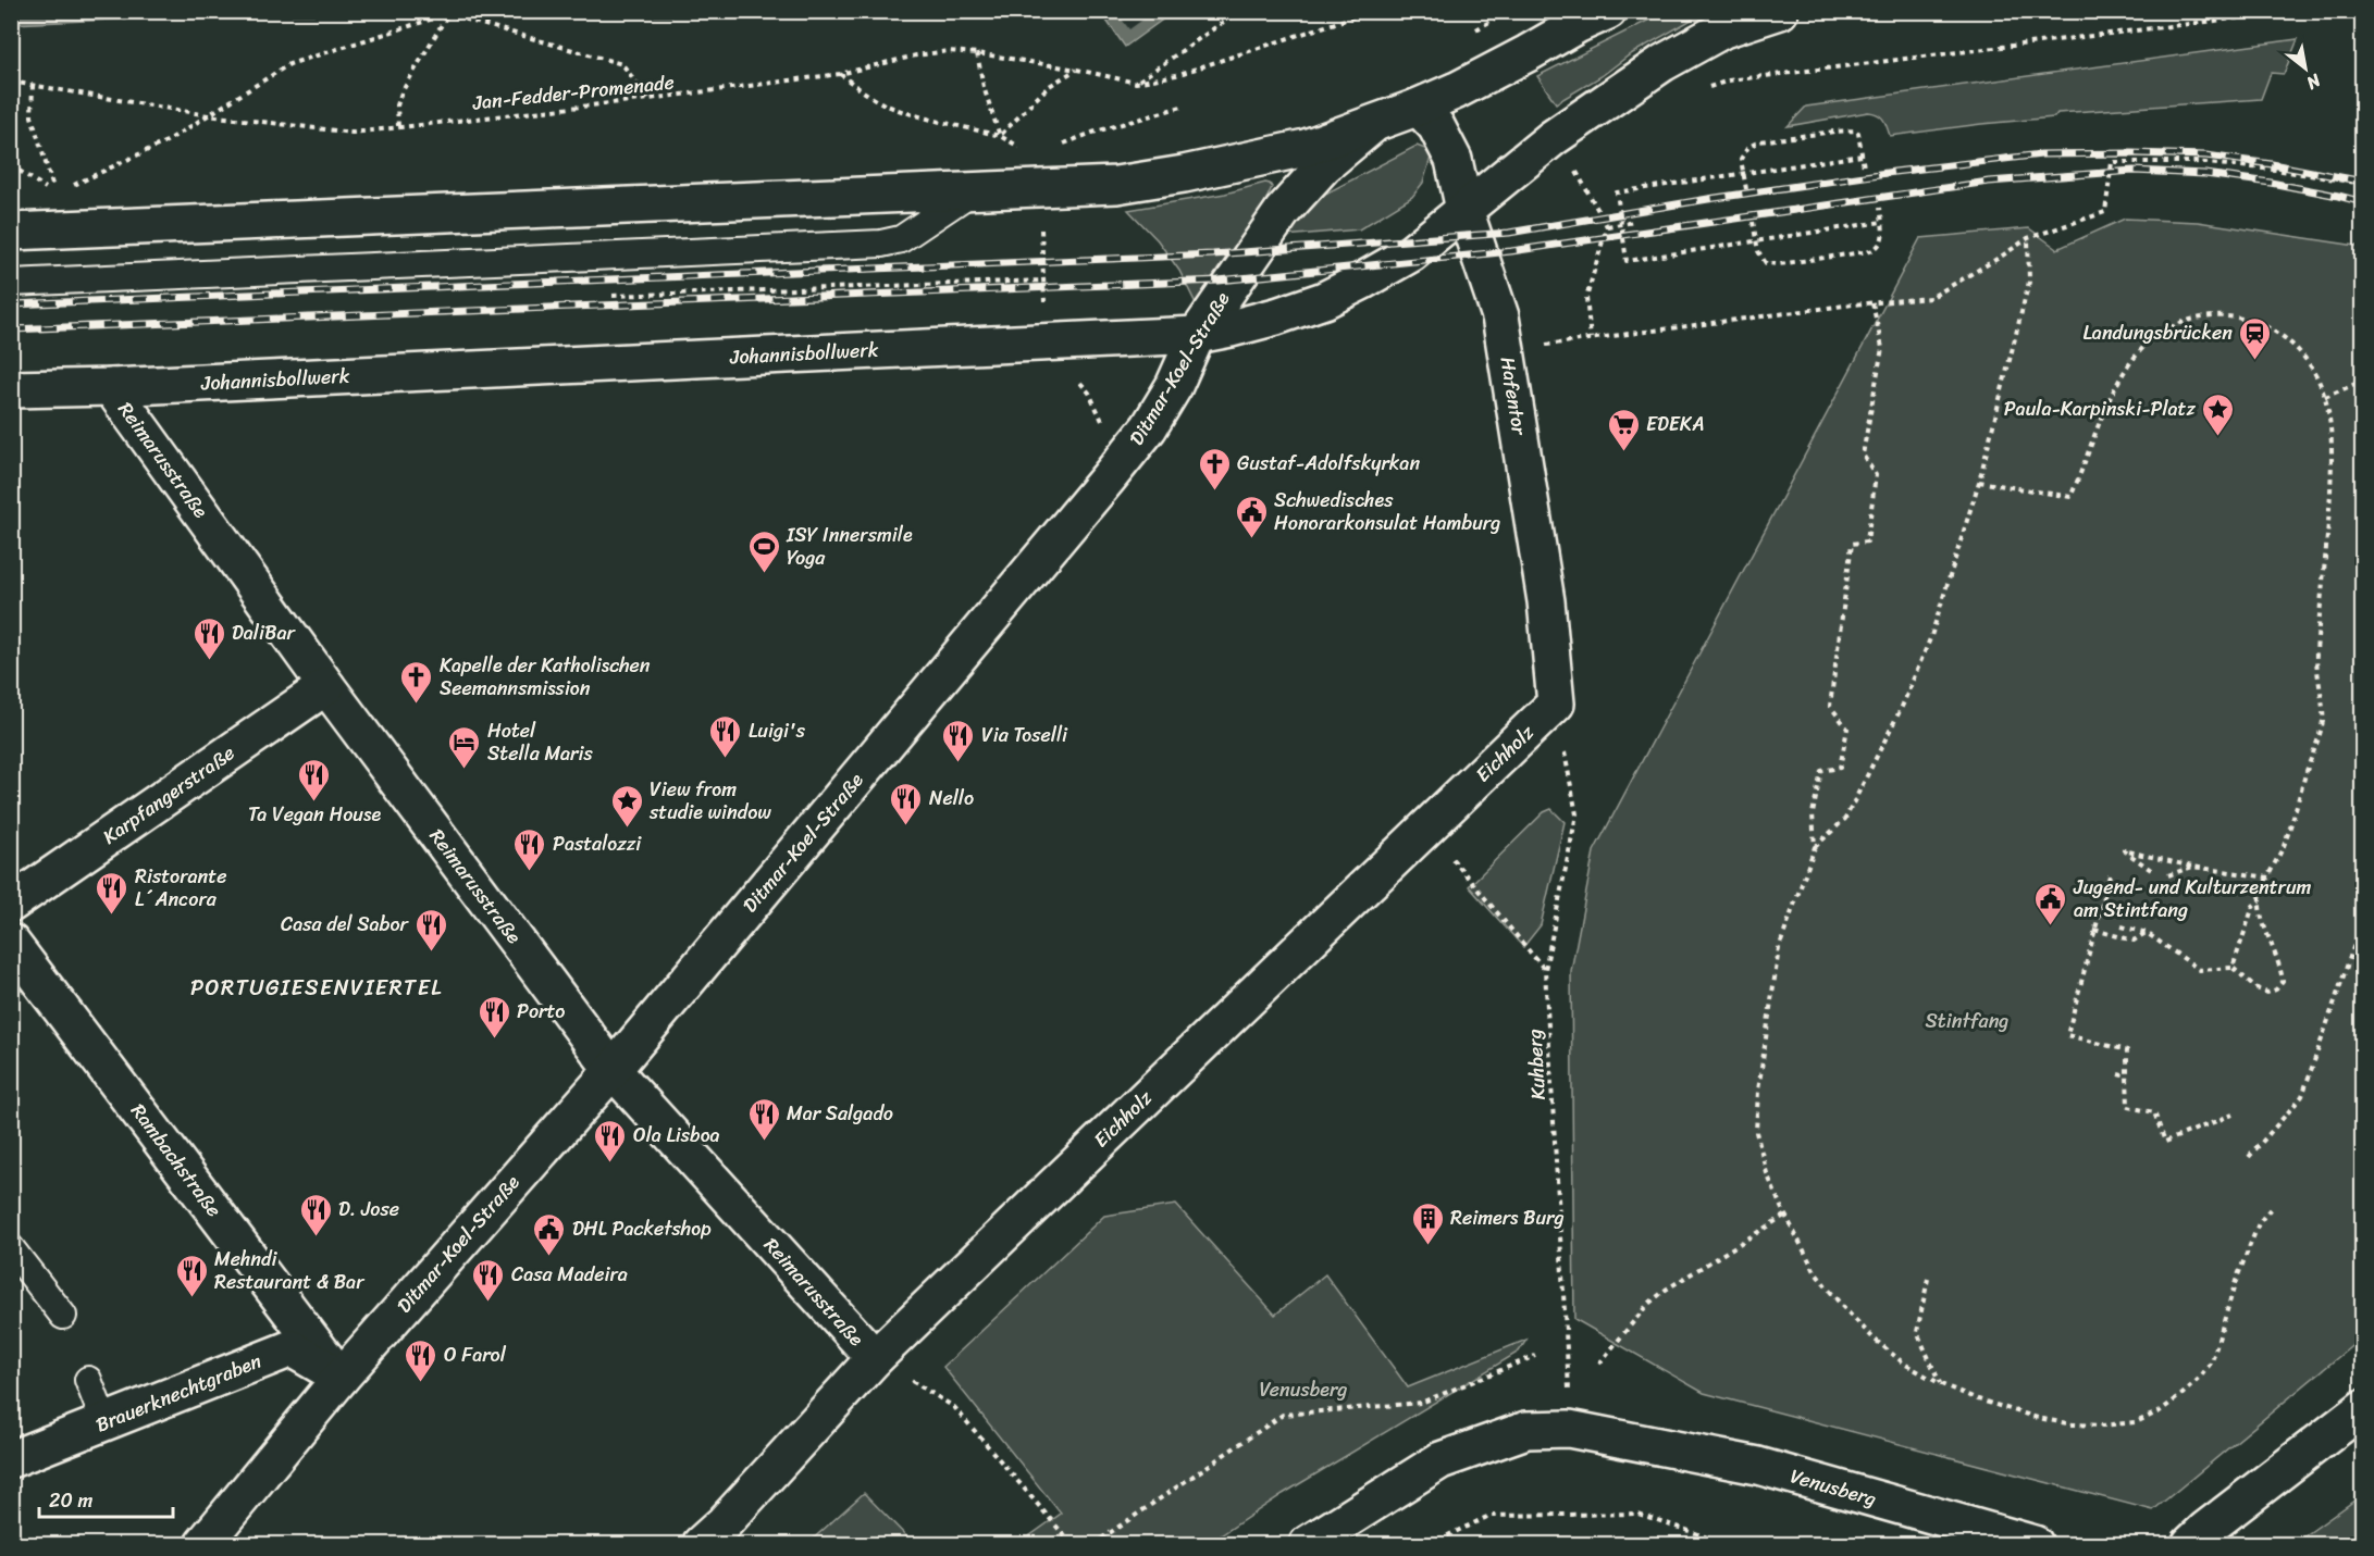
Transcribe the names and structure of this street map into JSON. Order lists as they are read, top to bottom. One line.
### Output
{"streets":{"street":["Johannisbollwerk","Ditmar-Koel-Straße","Hafentor","Reimarusstraße","Eichholz","Karpfangerstraße","Rambachstraße","Brauerknechtgraben","Venusberg"],"path":["Jan-Fedder-Promenade","Kuhberg"]},"crossings":[["Johannisbollwerk","Ditmar-Koel-Straße"],["Johannisbollwerk","Hafentor"],["Johannisbollwerk","Reimarusstraße"],["Ditmar-Koel-Straße","Reimarusstraße"],["Ditmar-Koel-Straße","Rambachstraße"],["Ditmar-Koel-Straße","Brauerknechtgraben"],["Hafentor","Eichholz"],["Hafentor","Kuhberg"],["Reimarusstraße","Eichholz"],["Reimarusstraße","Karpfangerstraße"],["Eichholz","Kuhberg"],["Kuhberg","Venusberg"],["Rambachstraße","Brauerknechtgraben"]],"districts":["PORTUGIESENVIERTEL"],"parks":["Stintfang","Venusberg"],"places":{"station":["Landungsbrücken"],"place":["Paula-Karpinski-Platz","View from studie window"],"supermarket":["EDEKA"],"church":["Gustaf-Adolfskyrkan","Kapelle der Katholischen Seemannsmission"],"public building":["Schwedisches Honorarkonsulat Hamburg","Jugend- und Kulturzentrum am Stintfang","DHL Packetshop"],"sports":["ISY Innersmile Yoga"],"restaurant":["DaliBar","Luigi's","Via Toselli","Ta Vegan House","Nello","Pastalozzi","Ristorante L´Ancora","Casa del Sabor","Porto","Mar Salgado","Ola Lisboa","D. Jose","Mehndi Restaurant & Bar","Casa Madeira","O Farol"],"hotel":["Hotel Stella Maris"],"building":["Reimers Burg"]},"scale_bar":"20 m","north":"bottom right"}
